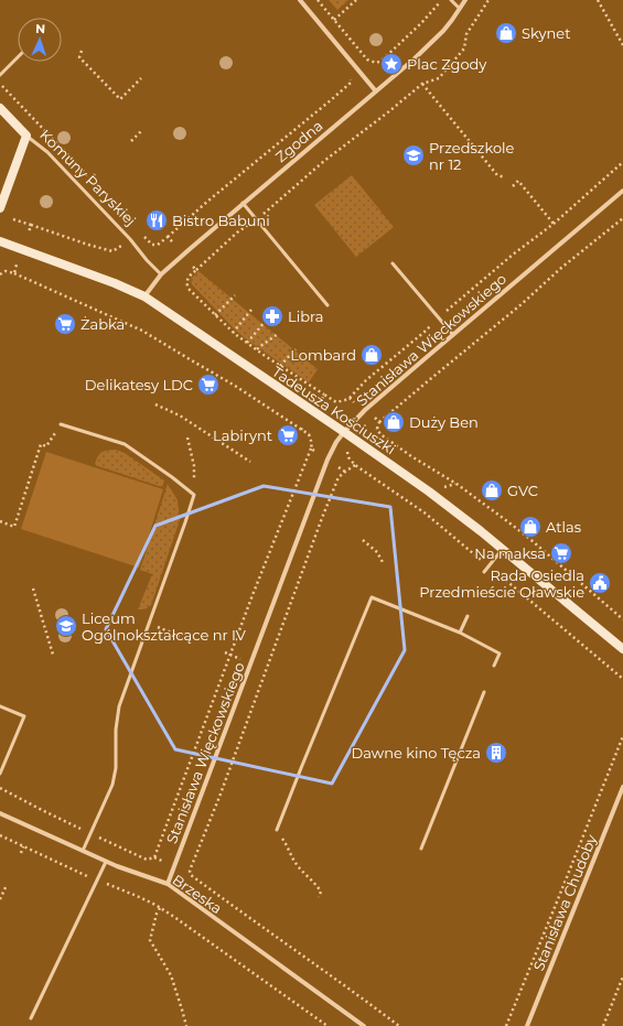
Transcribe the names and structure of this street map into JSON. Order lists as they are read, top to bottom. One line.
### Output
{"streets":{"street":["Zgodna","Komuny Paryskiej","Stanisława Więckowskiego","Tadeusza Kościuszki","Brzeska","Stanisława Chudoby"]},"crossings":[["Zgodna","Komuny Paryskiej"],["Zgodna","Tadeusza Kościuszki"],["Stanisława Więckowskiego","Tadeusza Kościuszki"],["Stanisława Więckowskiego","Brzeska"]],"places":{"shop":["Skynet","Lombard","Duży Ben","GVC","Atlas"],"place":["Plac Zgody"],"school or university":["Przedszkole nr 12","Liceum Ogólnokształcące nr IV"],"restaurant":["Bistro Babuni"],"pharmacy":["Libra"],"supermarket":["Żabka","Delikatesy LDC","Labirynt","Na maksa"],"public building":["Rada Osiedla Przedmieście Oławskie"],"building":["Dawne kino Tęcza"]},"north":"top"}
